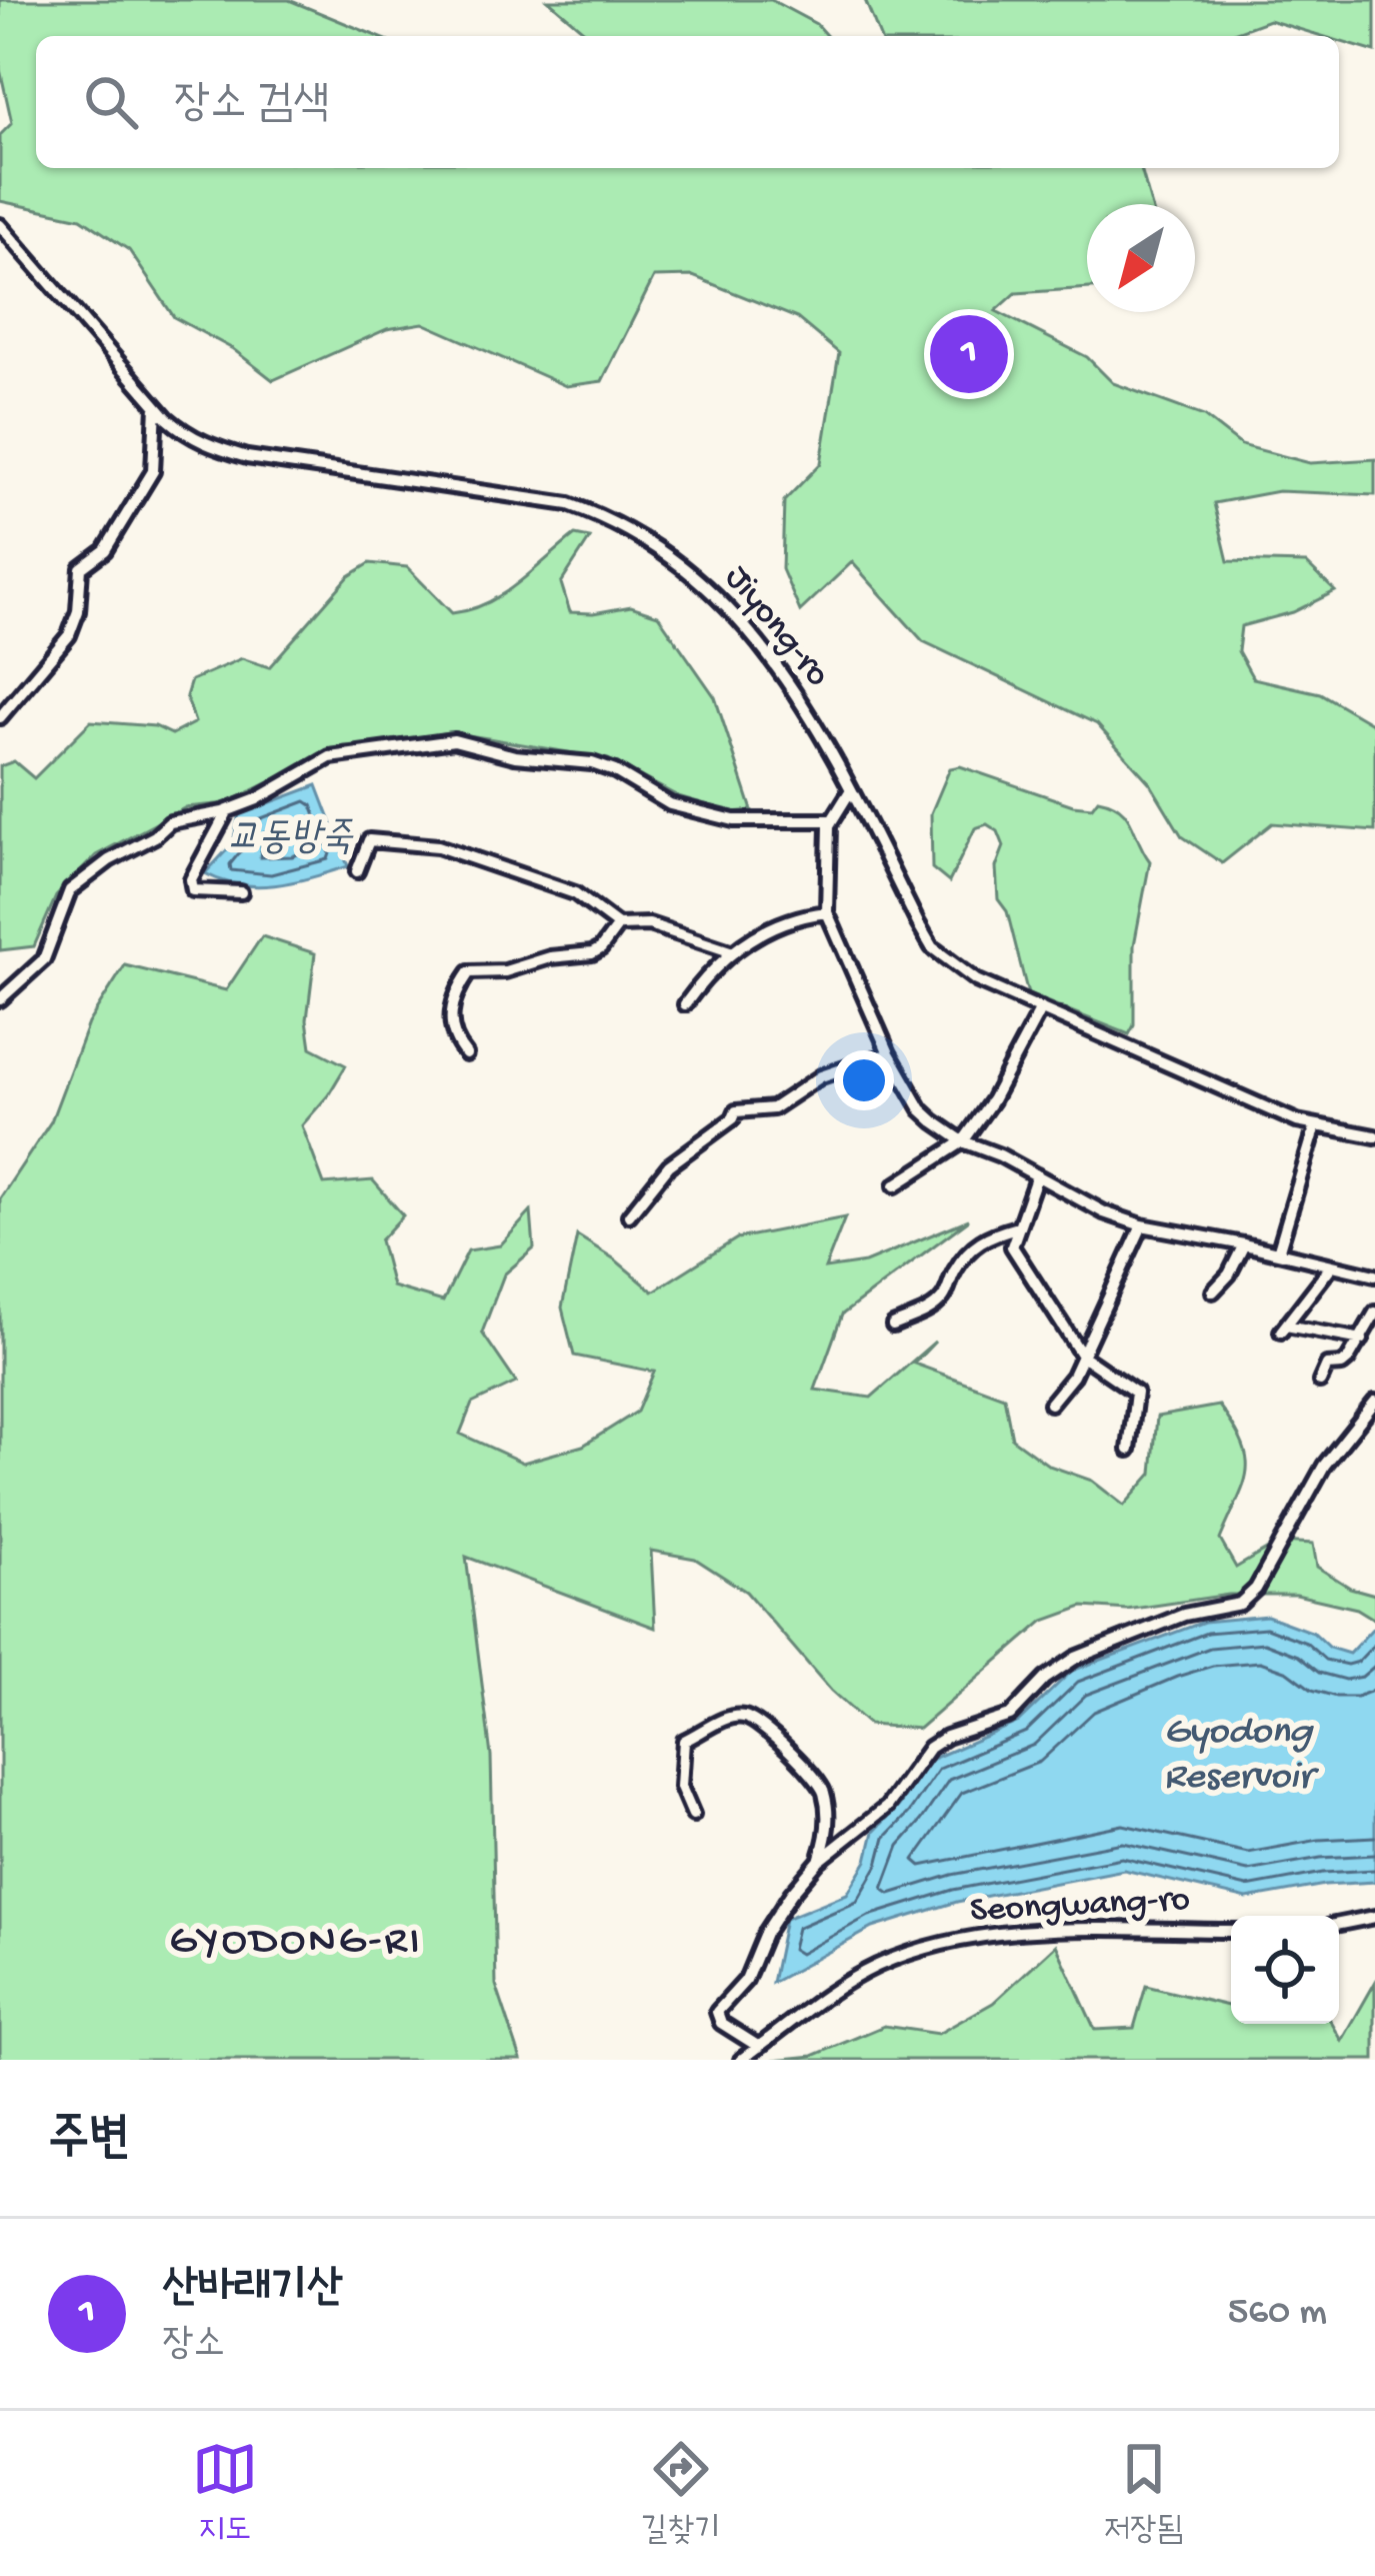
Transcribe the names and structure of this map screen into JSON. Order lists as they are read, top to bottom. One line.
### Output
{"streets":{"street":["Jiyong-ro","Seongwang-ro"]},"districts":["GYODONG-RI"],"water":["교동방죽","Gyodong Reservoir"],"north":"bottom left","page":{"search":"장소 검색","pins":"1","heading":"주변","list":[{"mark":"1","name":"산바래기산","note":"장소","value":"560 m"}],"nav":["지도","길찾기","저장됨"]}}
